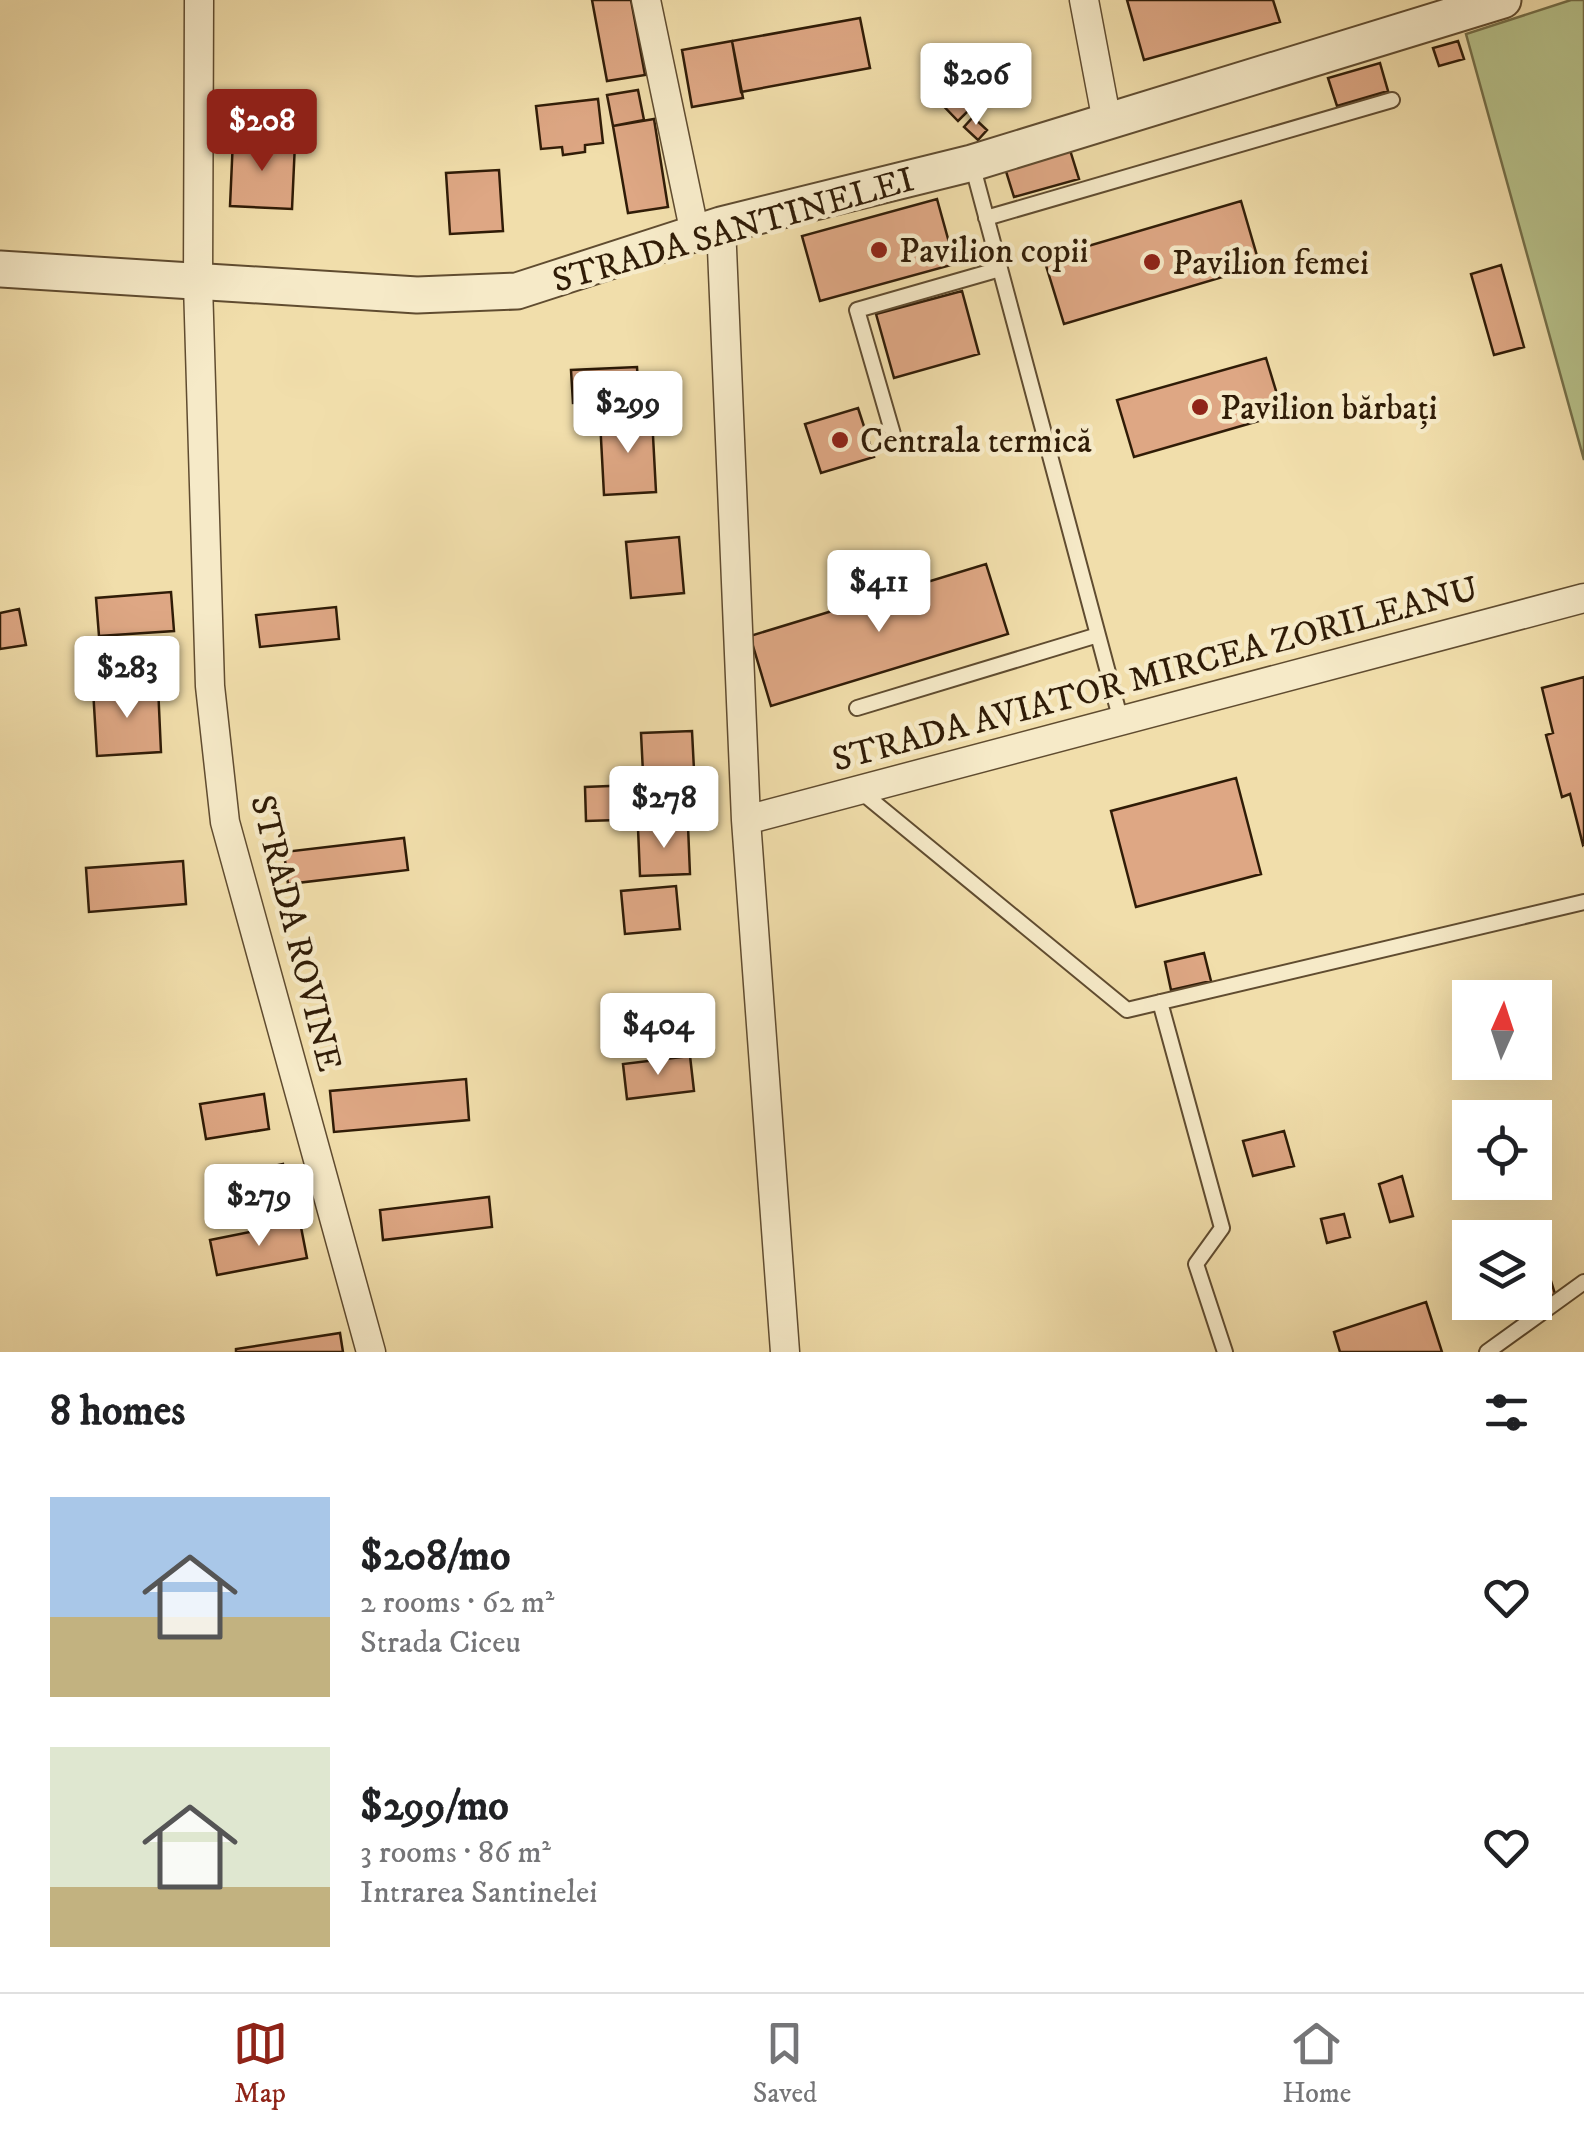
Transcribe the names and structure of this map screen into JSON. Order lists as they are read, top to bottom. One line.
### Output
{"streets":{"street":["STRADA SANTINELEI","STRADA AVIATOR MIRCEA ZORILEANU","STRADA ROVINE"]},"crossings":[["STRADA SANTINELEI","STRADA ROVINE"]],"places":["Pavilion copii","Pavilion femei","Pavilion bărbați","Centrala termică"],"north":"top","page":{"price":["$206","$208","$299","$411","$283","$278","$404","$279"],"heading":"8 homes","list":[{"name":"$208/mo","note":"2 rooms · 62 m² · Strada Ciceu"},{"name":"$299/mo","note":"3 rooms · 86 m² · Intrarea Santinelei"}],"tabs":["Map","Saved","Home"]}}
